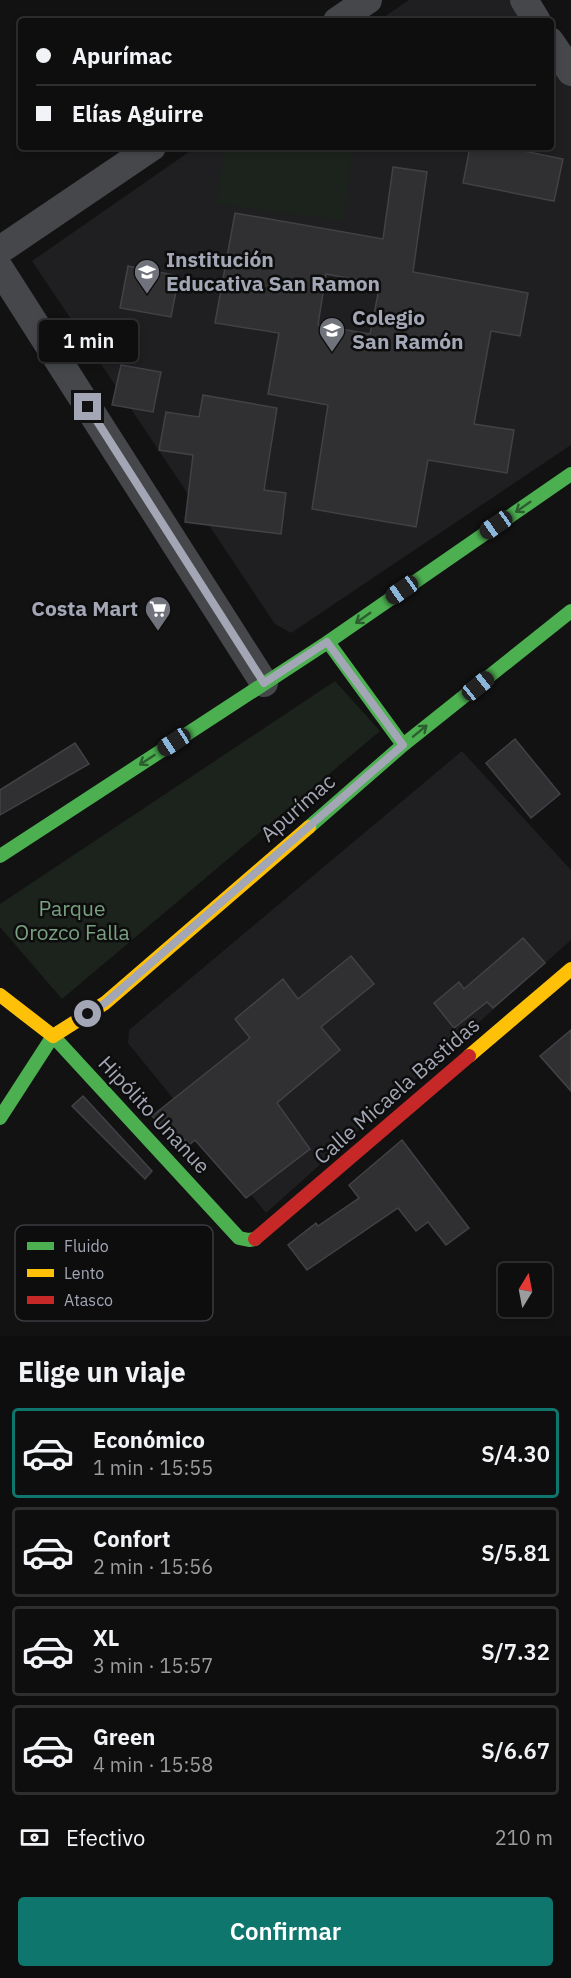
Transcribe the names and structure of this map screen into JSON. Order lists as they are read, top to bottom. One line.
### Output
{"streets":{"main road":["Apurímac","Calle Micaela Bastidas","Hipólito Unanue"]},"crossings":[["Apurímac","Hipólito Unanue"],["Calle Micaela Bastidas","Hipólito Unanue"]],"parks":["Parque Orozco Falla"],"places":{"school or university":["Institución Educativa San Ramon","Colegio San Ramón"],"supermarket":["Costa Mart"]},"legend":["Fluido","Lento","Atasco"],"north":"top","page":{"banner":["Apurímac","Elías Aguirre"],"bubble":"1 min","heading":"Elige un viaje","list":[{"name":"Económico","note":"1 min · 15:55","value":"S/4.30"},{"name":"Confort","note":"2 min · 15:56","value":"S/5.81"},{"name":"XL","note":"3 min · 15:57","value":"S/7.32"},{"name":"Green","note":"4 min · 15:58","value":"S/6.67"}],"pay":["Efectivo","210 m"],"buttons":"Confirmar"}}
